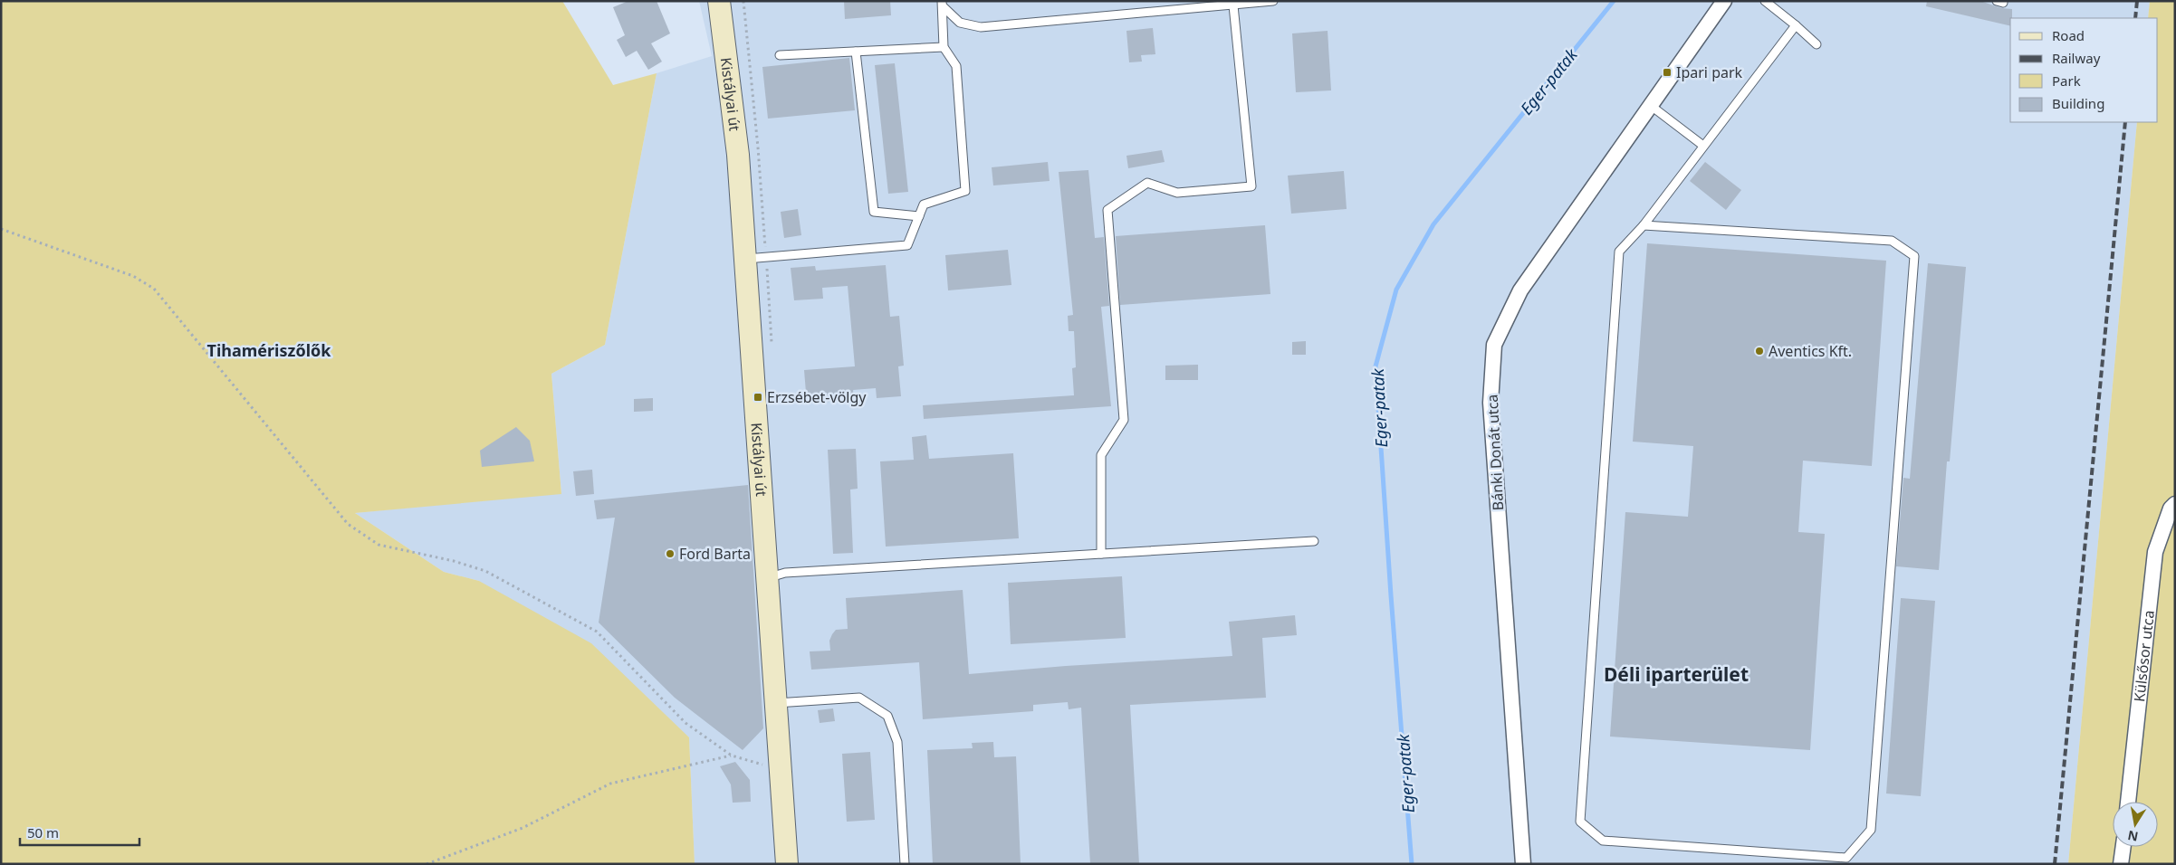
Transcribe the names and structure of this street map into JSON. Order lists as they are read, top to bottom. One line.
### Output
{"streets":{"main road":["Kistályai út"],"street":["Bánki Donát utca","Külsősor utca"]},"districts":["Tihamériszőlők","Déli iparterület"],"water":["Eger-patak"],"places":{"transit":["Ipari park","Erzsébet-völgy"],"other":["Aventics Kft.","Ford Barta"]},"legend":["Road","Railway","Park","Building"],"scale_bar":"50 m","north":"bottom"}
